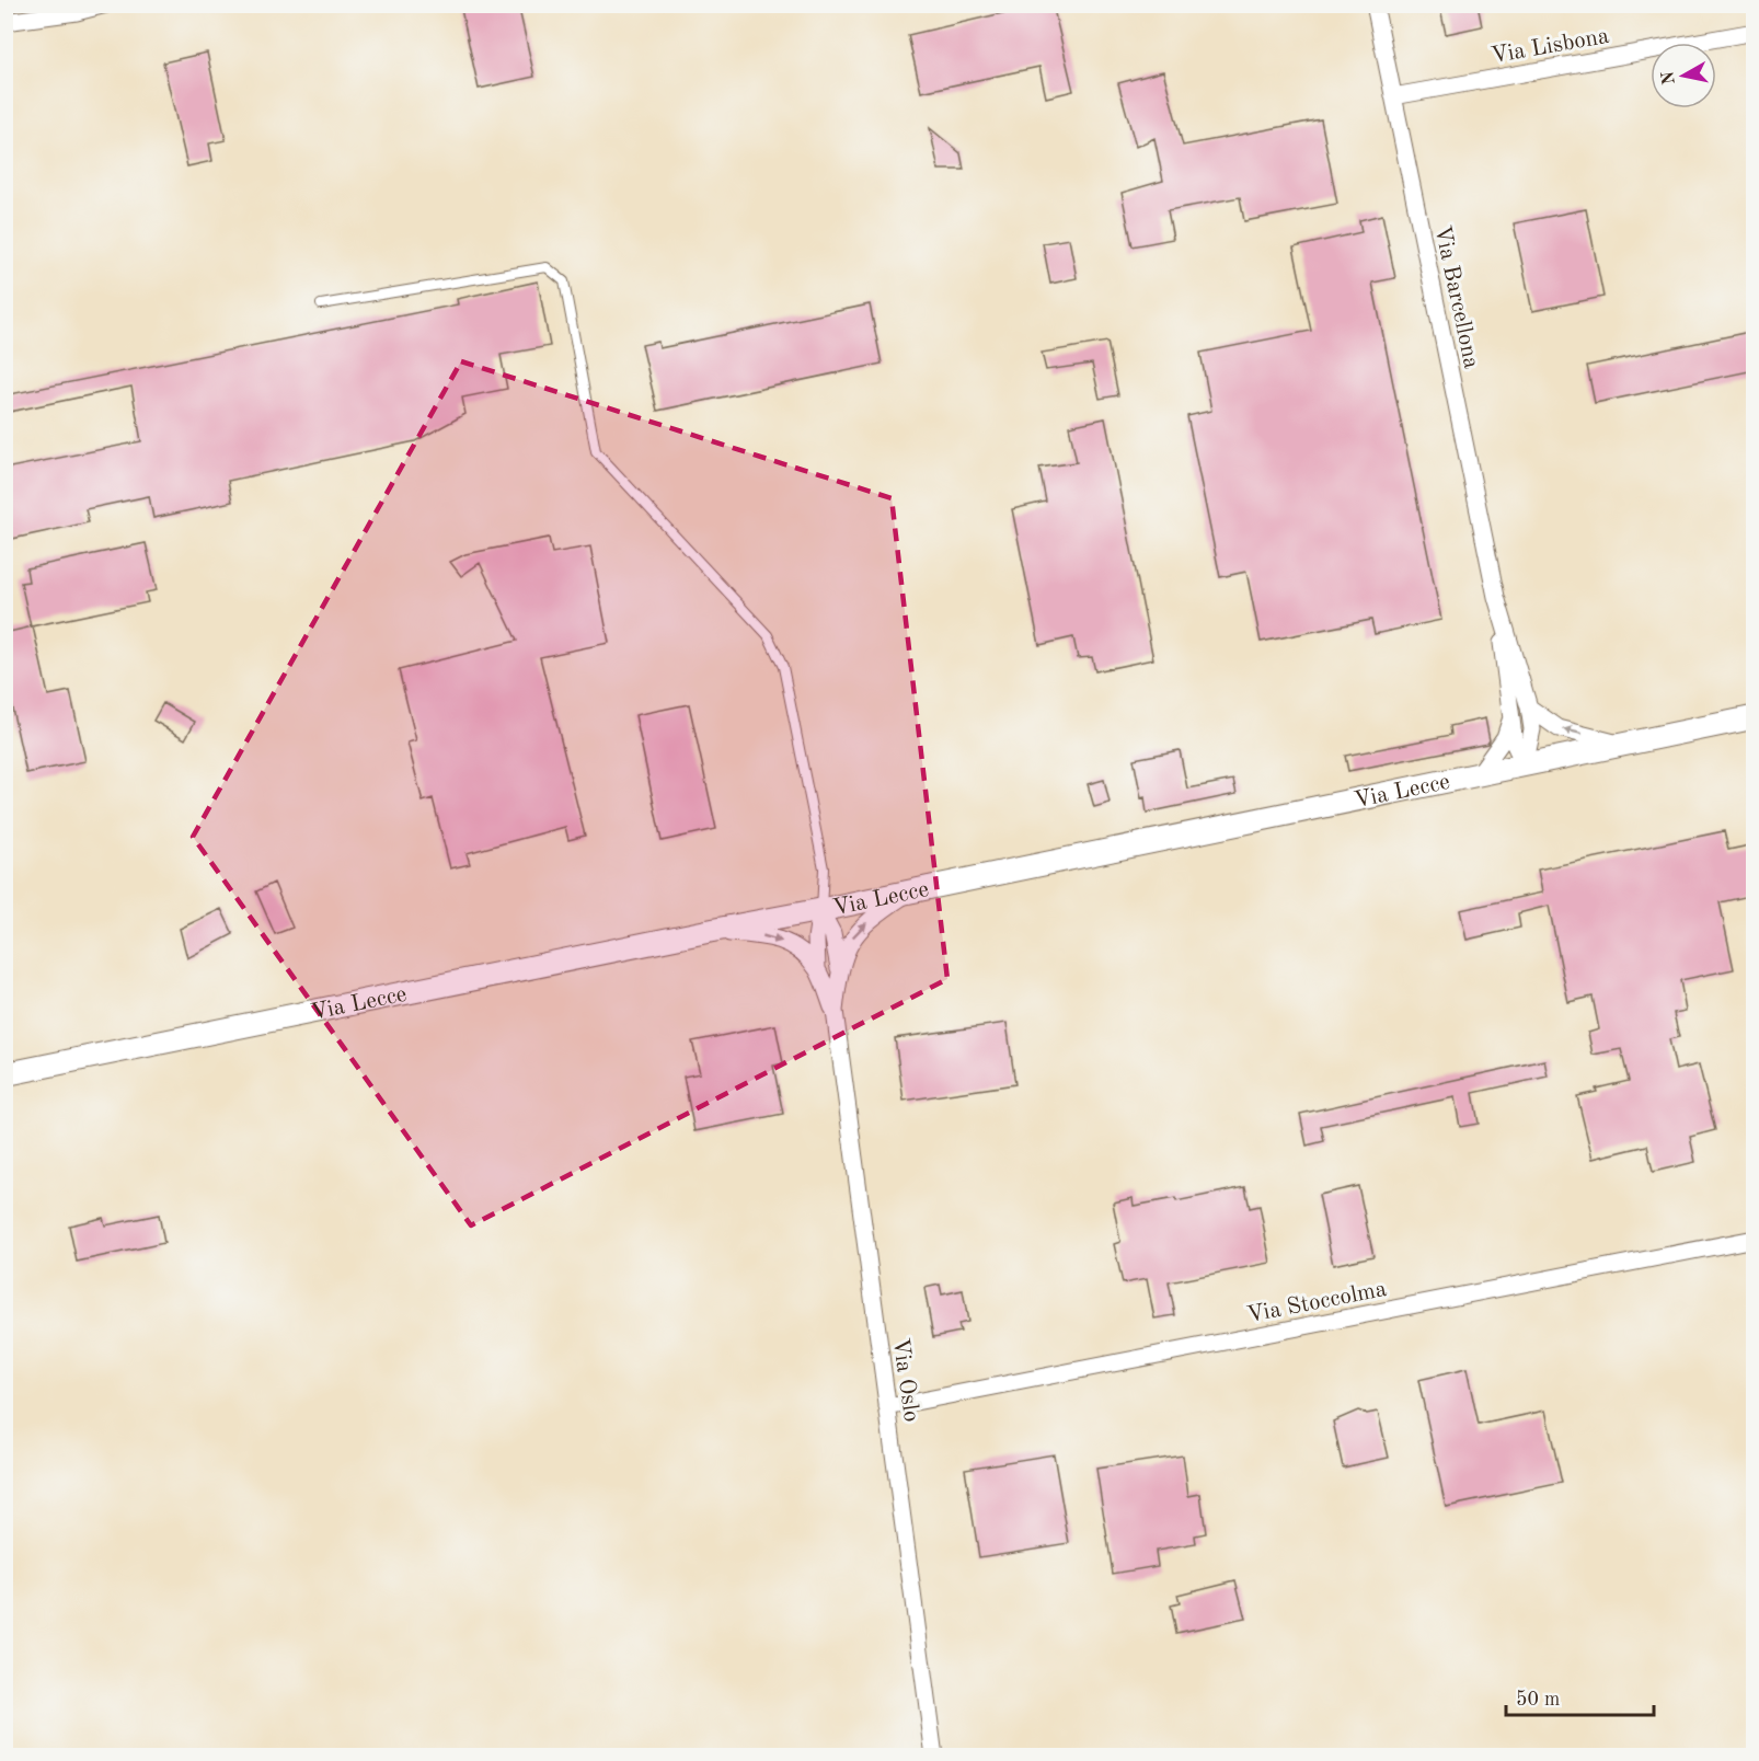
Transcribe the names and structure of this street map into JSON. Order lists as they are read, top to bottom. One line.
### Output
{"streets":{"main road":["Via Lecce"],"street":["Via Lisbona","Via Barcellona","Via Stoccolma","Via Oslo"]},"crossings":[["Via Lisbona","Via Barcellona"],["Via Barcellona","Via Lecce"],["Via Stoccolma","Via Oslo"]],"scale_bar":"50 m","north":"left"}
